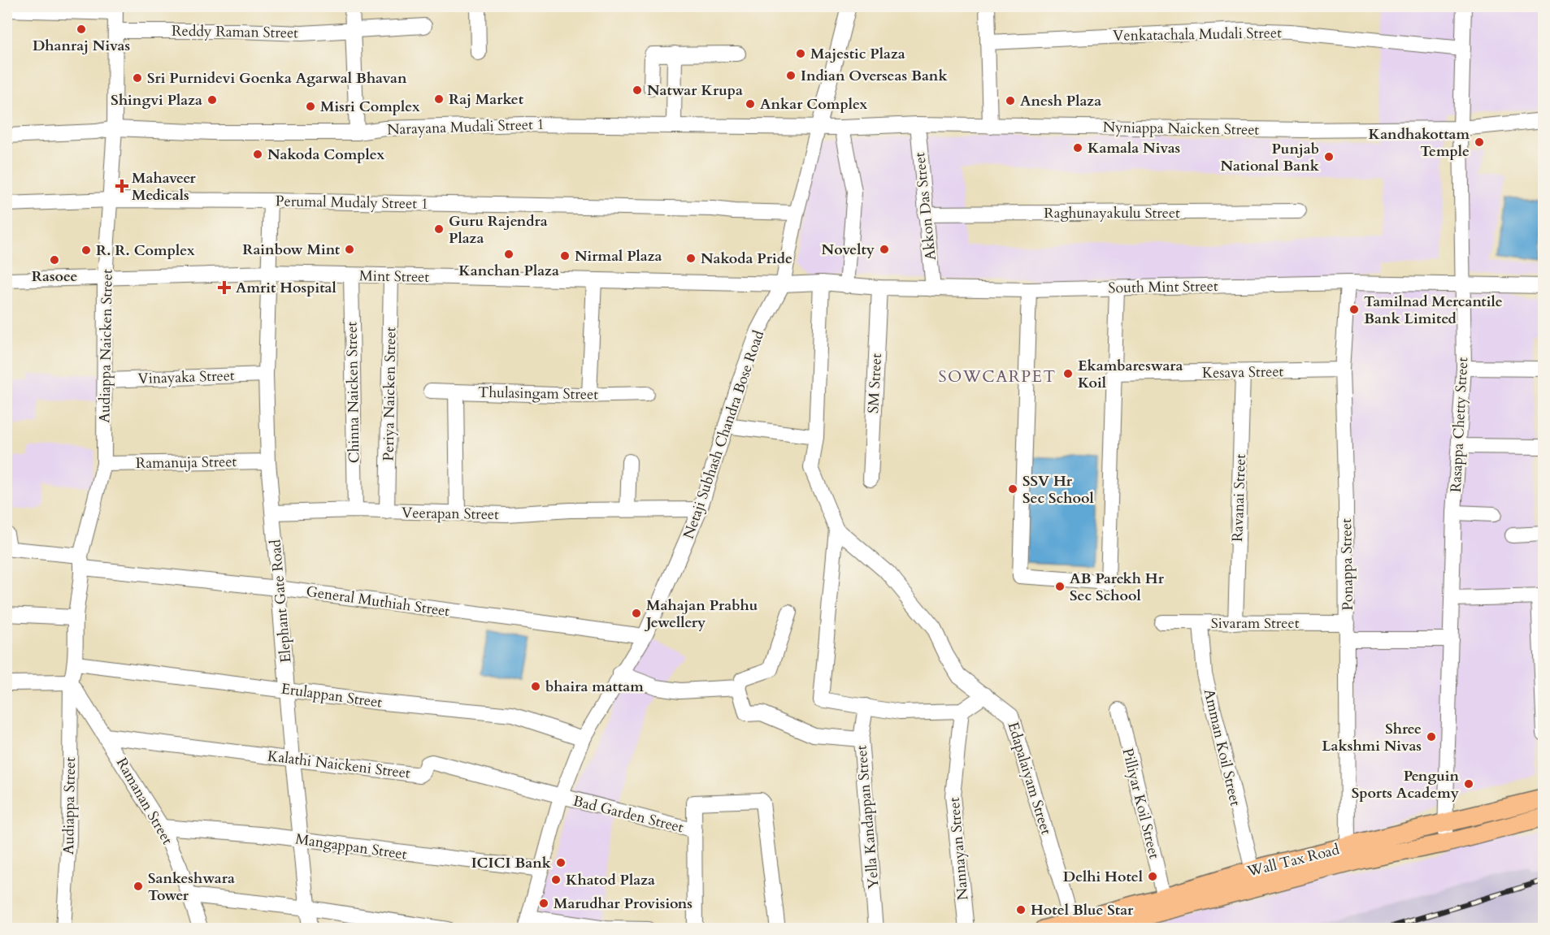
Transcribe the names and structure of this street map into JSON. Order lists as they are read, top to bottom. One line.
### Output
{"streets":{"main road":["Wall Tax Road"],"street":["Reddy Raman Street","Venkatachala Mudali Street","Narayana Mudali Street 1","Nyniappa Naicken Street","Perumal Mudaly Street 1","Akkon Das Street","Raghunayakulu Street","Mint Street","South Mint Street","Audiappa Naicken Street","Kesava Street","Vinayaka Street","SM Street","Chinna Naicken Street","Thulasingam Street","Periya Naicken Street","Rasappa Chetty Street","Netaji Subhash Chandra Bose Road","Ramanuja Street","Ravanai Street","Veerapan Street","Ponappa Street","Elephant Gate Road","General Muthiah Street","Sivaram Street","Erulappan Street","Amman Koil Street","Kalathi Naickeni Street","Edapalaiyam Street","Ramanan Street","Pilliyar Koil Street","Audiappa Street","Bad Garden Street","Yella Kandappan Street","Mangappan Street","Nannayan Street"]},"crossings":[["Reddy Raman Street","Audiappa Naicken Street"],["Venkatachala Mudali Street","Rasappa Chetty Street"],["Narayana Mudali Street 1","Nyniappa Naicken Street"],["Narayana Mudali Street 1","Audiappa Naicken Street"],["Narayana Mudali Street 1","Netaji Subhash Chandra Bose Road"],["Nyniappa Naicken Street","Akkon Das Street"],["Nyniappa Naicken Street","Rasappa Chetty Street"],["Nyniappa Naicken Street","Netaji Subhash Chandra Bose Road"],["Perumal Mudaly Street 1","Audiappa Naicken Street"],["Perumal Mudaly Street 1","Netaji Subhash Chandra Bose Road"],["Perumal Mudaly Street 1","Elephant Gate Road"],["Akkon Das Street","Raghunayakulu Street"],["Akkon Das Street","South Mint Street"],["Mint Street","South Mint Street"],["Mint Street","Audiappa Naicken Street"],["Mint Street","Chinna Naicken Street"],["Mint Street","Periya Naicken Street"],["Mint Street","Netaji Subhash Chandra Bose Road"],["Mint Street","Elephant Gate Road"],["South Mint Street","SM Street"],["South Mint Street","Rasappa Chetty Street"],["South Mint Street","Netaji Subhash Chandra Bose Road"],["South Mint Street","Ponappa Street"],["Audiappa Naicken Street","Vinayaka Street"],["Audiappa Naicken Street","Ramanuja Street"],["Audiappa Naicken Street","General Muthiah Street"],["Audiappa Naicken Street","Erulappan Street"],["Audiappa Naicken Street","Ramanan Street"],["Audiappa Naicken Street","Audiappa Street"],["Kesava Street","Ravanai Street"],["Kesava Street","Ponappa Street"],["Vinayaka Street","Elephant Gate Road"],["Chinna Naicken Street","Veerapan Street"],["Periya Naicken Street","Veerapan Street"],["Rasappa Chetty Street","Wall Tax Road"],["Netaji Subhash Chandra Bose Road","Veerapan Street"],["Netaji Subhash Chandra Bose Road","General Muthiah Street"],["Netaji Subhash Chandra Bose Road","Erulappan Street"],["Netaji Subhash Chandra Bose Road","Kalathi Naickeni Street"],["Netaji Subhash Chandra Bose Road","Bad Garden Street"],["Netaji Subhash Chandra Bose Road","Mangappan Street"],["Ramanuja Street","Elephant Gate Road"],["Ravanai Street","Sivaram Street"],["Veerapan Street","Elephant Gate Road"],["Ponappa Street","Sivaram Street"],["Ponappa Street","Wall Tax Road"],["Elephant Gate Road","General Muthiah Street"],["Elephant Gate Road","Erulappan Street"],["Elephant Gate Road","Kalathi Naickeni Street"],["Elephant Gate Road","Mangappan Street"],["Sivaram Street","Amman Koil Street"],["Amman Koil Street","Wall Tax Road"],["Kalathi Naickeni Street","Ramanan Street"],["Kalathi Naickeni Street","Bad Garden Street"],["Edapalaiyam Street","Wall Tax Road"],["Ramanan Street","Audiappa Street"],["Ramanan Street","Mangappan Street"],["Pilliyar Koil Street","Wall Tax Road"]],"districts":["SOWCARPET"],"places":{"other":["Dhanraj Nivas","Majestic Plaza","Indian Overseas Bank","Sri Purnidevi Goenka Agarwal Bhavan","Natwar Krupa","Raj Market","Shingvi Plaza","Anesh Plaza","Ankar Complex","Misri Complex","Kandhakottam Temple","Kamala Nivas","Nakoda Complex","Punjab National Bank","Guru Rajendra Plaza","Rainbow Mint","Novelty","R. R. Complex","Kanchan Plaza","Nirmal Plaza","Nakoda Pride","Rasoee","Tamilnad Mercantile Bank Limited","Ekambareswara Koil","SSV Hr Sec School","AB Parekh Hr Sec School","Mahajan Prabhu Jewellery","bhaira mattam","Shree Lakshmi Nivas","Penguin Sports Academy","ICICI Bank","Delhi Hotel","Khatod Plaza","Sankeshwara Tower","Marudhar Provisions","Hotel Blue Star"],"health":["Mahaveer Medicals","Amrit Hospital"]}}
